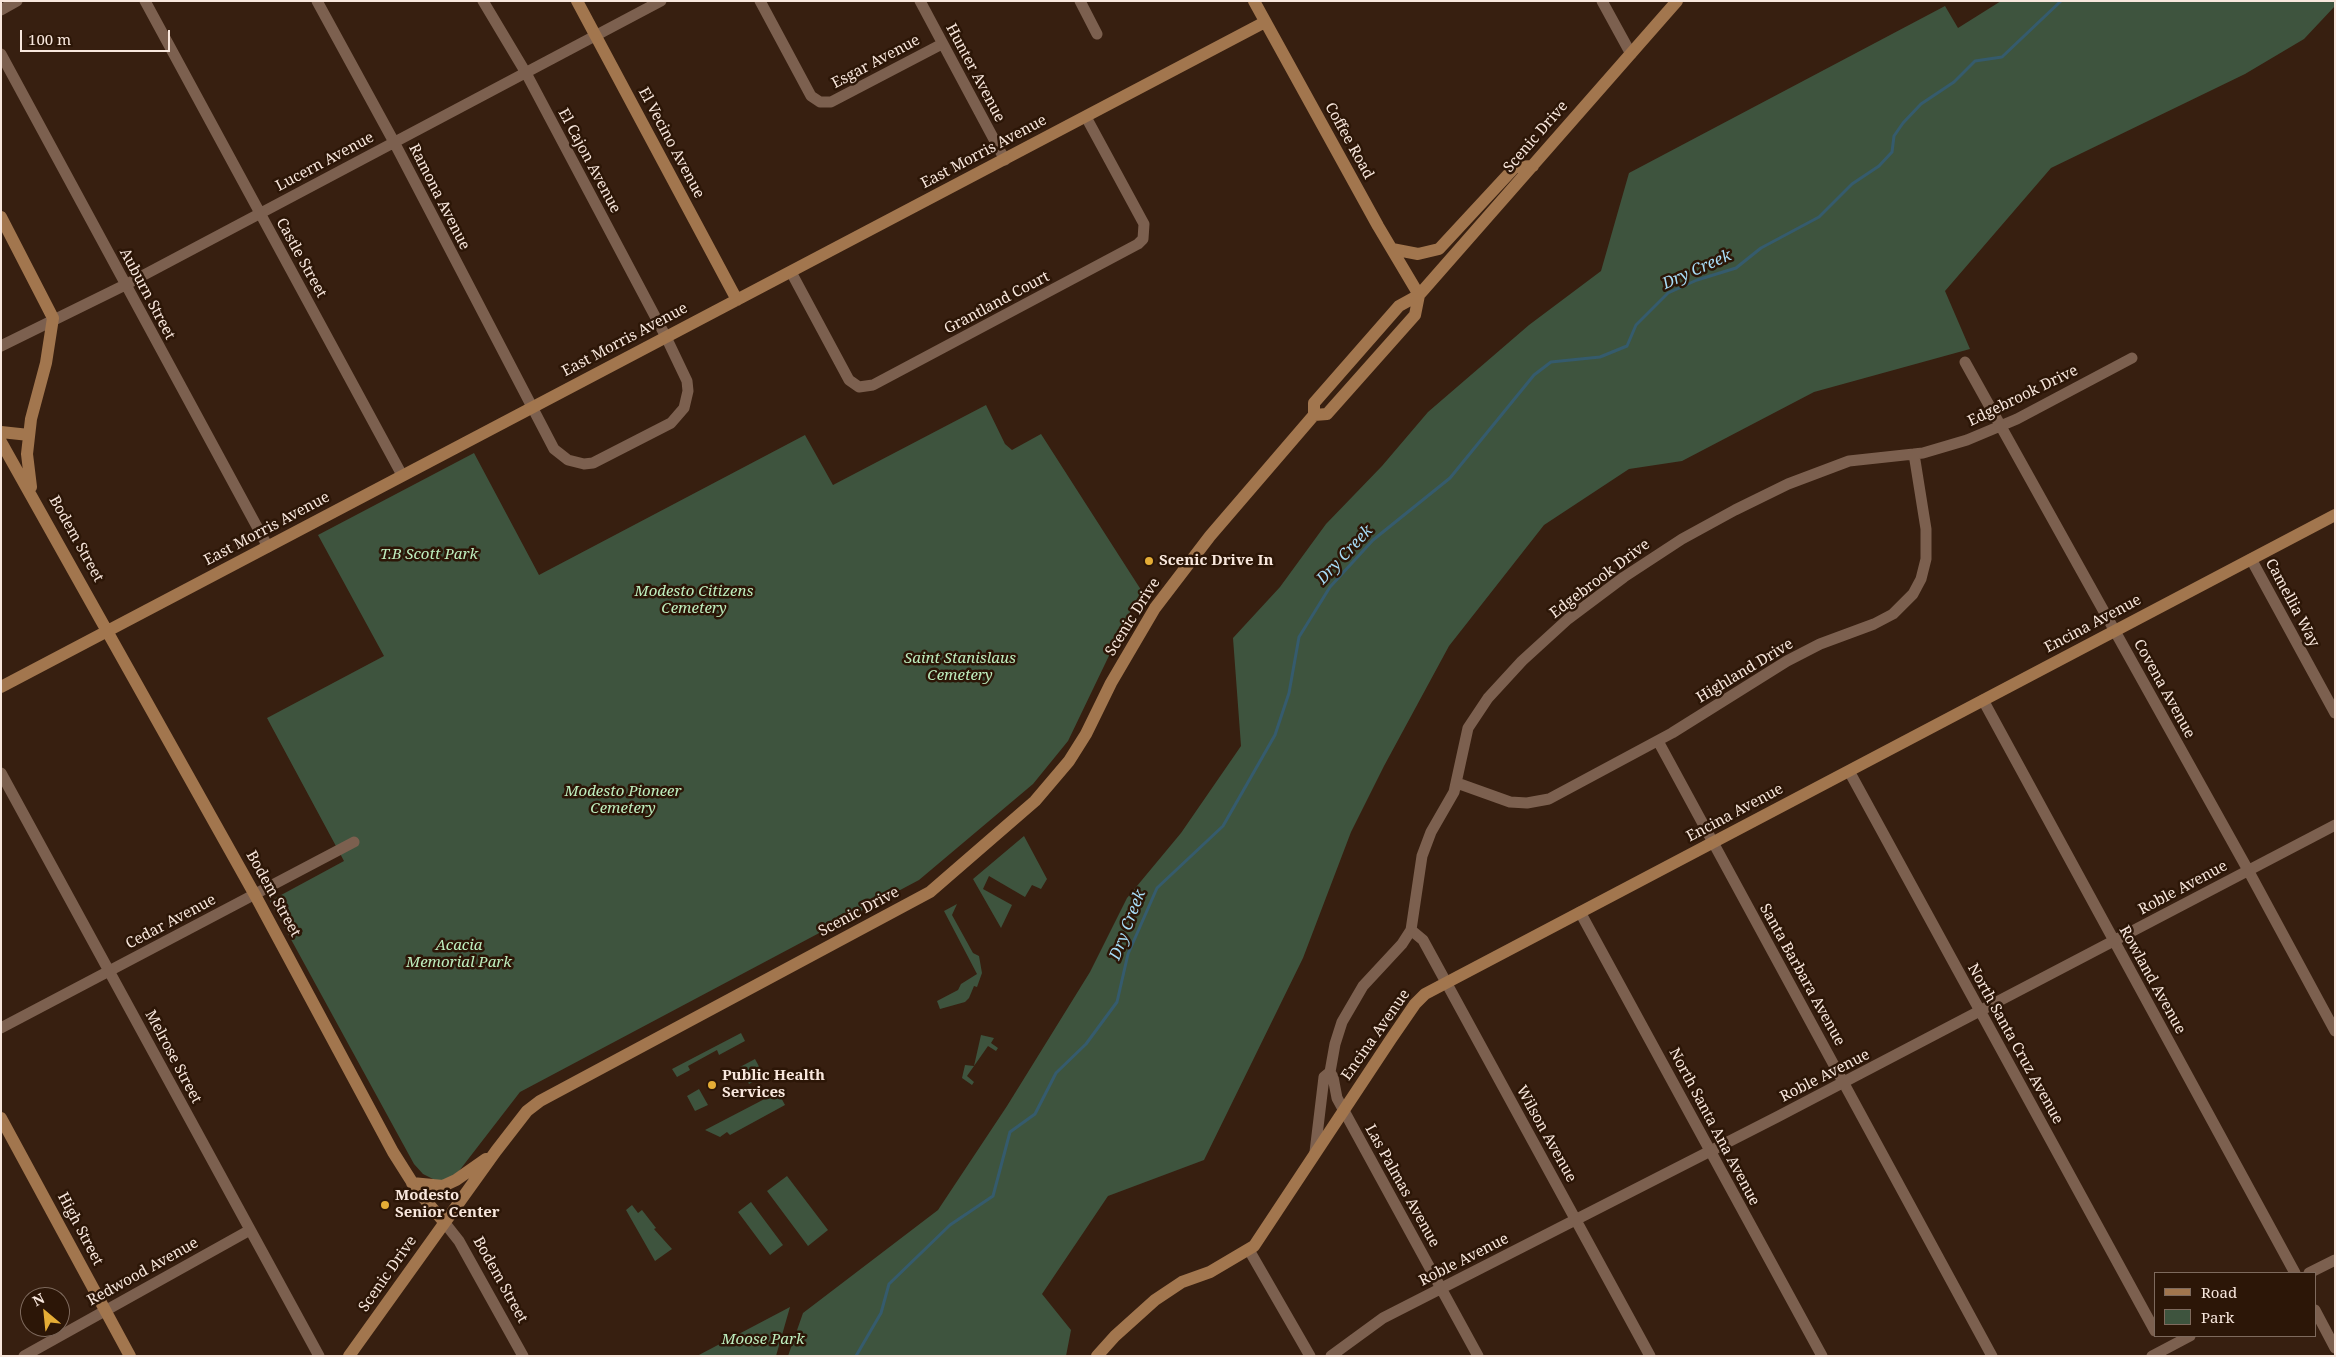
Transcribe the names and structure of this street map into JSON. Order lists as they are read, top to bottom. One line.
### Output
{"streets":{"street":["Esgar Avenue","Hunter Avenue","Scenic Drive","Coffee Road","El Vecino Avenue","East Morris Avenue","El Cajon Avenue","Lucern Avenue","Ramona Avenue","Castle Street","Auburn Street","Grantland Court","Edgebrook Drive","Bodem Street","Camellia Way","Encina Avenue","Highland Drive","Covena Avenue","Roble Avenue","Cedar Avenue","Santa Barbara Avenue","Rowland Avenue","North Santa Cruz Avenue","Melrose Street","North Santa Ana Avenue","Wilson Avenue","Las Palmas Avenue","High Street","Redwood Avenue"]},"crossings":[["Esgar Avenue","Hunter Avenue"],["Hunter Avenue","East Morris Avenue"],["Scenic Drive","Coffee Road"],["Scenic Drive","Bodem Street"],["Coffee Road","East Morris Avenue"],["El Vecino Avenue","East Morris Avenue"],["El Vecino Avenue","Lucern Avenue"],["East Morris Avenue","El Cajon Avenue"],["East Morris Avenue","Ramona Avenue"],["East Morris Avenue","Castle Street"],["East Morris Avenue","Auburn Street"],["East Morris Avenue","Grantland Court"],["East Morris Avenue","Bodem Street"],["El Cajon Avenue","Lucern Avenue"],["El Cajon Avenue","Ramona Avenue"],["Lucern Avenue","Ramona Avenue"],["Lucern Avenue","Castle Street"],["Lucern Avenue","Auburn Street"],["Edgebrook Drive","Encina Avenue"],["Edgebrook Drive","Highland Drive"],["Edgebrook Drive","Covena Avenue"],["Edgebrook Drive","Wilson Avenue"],["Edgebrook Drive","Las Palmas Avenue"],["Bodem Street","Cedar Avenue"],["Camellia Way","Encina Avenue"],["Encina Avenue","Covena Avenue"],["Encina Avenue","Santa Barbara Avenue"],["Encina Avenue","Rowland Avenue"],["Encina Avenue","North Santa Cruz Avenue"],["Encina Avenue","North Santa Ana Avenue"],["Encina Avenue","Wilson Avenue"],["Encina Avenue","Las Palmas Avenue"],["Highland Drive","Santa Barbara Avenue"],["Covena Avenue","Roble Avenue"],["Roble Avenue","Santa Barbara Avenue"],["Roble Avenue","Rowland Avenue"],["Roble Avenue","North Santa Cruz Avenue"],["Roble Avenue","North Santa Ana Avenue"],["Roble Avenue","Wilson Avenue"],["Roble Avenue","Las Palmas Avenue"],["Cedar Avenue","Melrose Street"],["Melrose Street","Redwood Avenue"],["High Street","Redwood Avenue"]],"water":["Dry Creek"],"parks":["T.B Scott Park","Modesto Citizens Cemetery","Saint Stanislaus Cemetery","Modesto Pioneer Cemetery","Acacia Memorial Park","Moose Park"],"places":["Scenic Drive In","Public Health Services","Modesto Senior Center"],"legend":["Road","Park"],"scale_bar":"100 m","north":"top left"}
